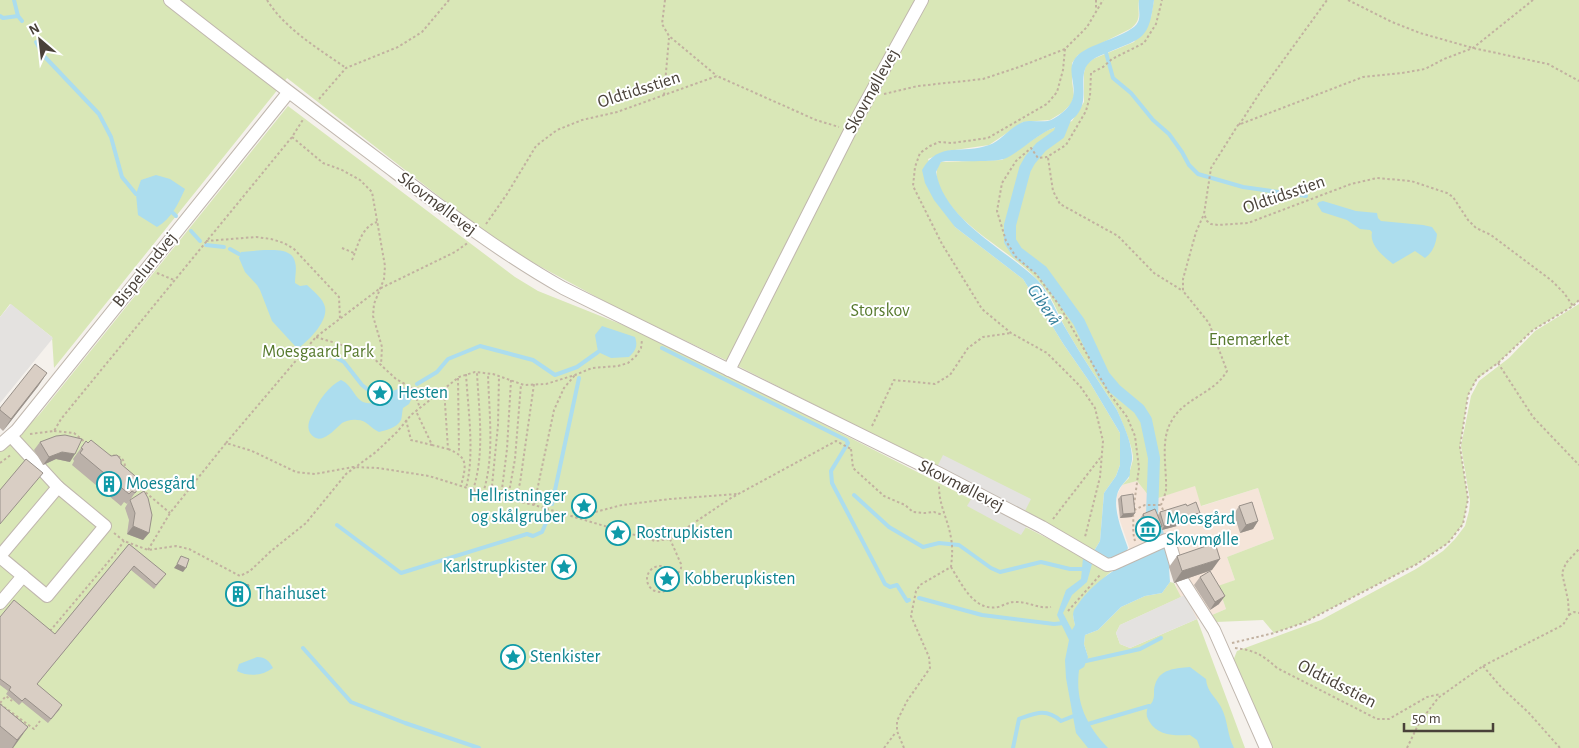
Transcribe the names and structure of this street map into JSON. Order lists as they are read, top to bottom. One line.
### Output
{"streets":{"street":["Skovmøllevej","Bispelundvej"],"path":["Oldtidsstien"]},"crossings":[["Oldtidsstien","Skovmøllevej"],["Skovmøllevej","Bispelundvej"]],"water":["Giberå"],"parks":["Storskov","Enemærket","Moesgaard Park"],"places":{"place":["Hesten","Hellristninger og skålgruber","Rostrupkisten","Karlstrupkister","Kobberupkisten","Stenkister"],"building":["Moesgård","Thaihuset"],"museum":["Moesgård Skovmølle"]},"scale_bar":"50 m","north":"top left"}
